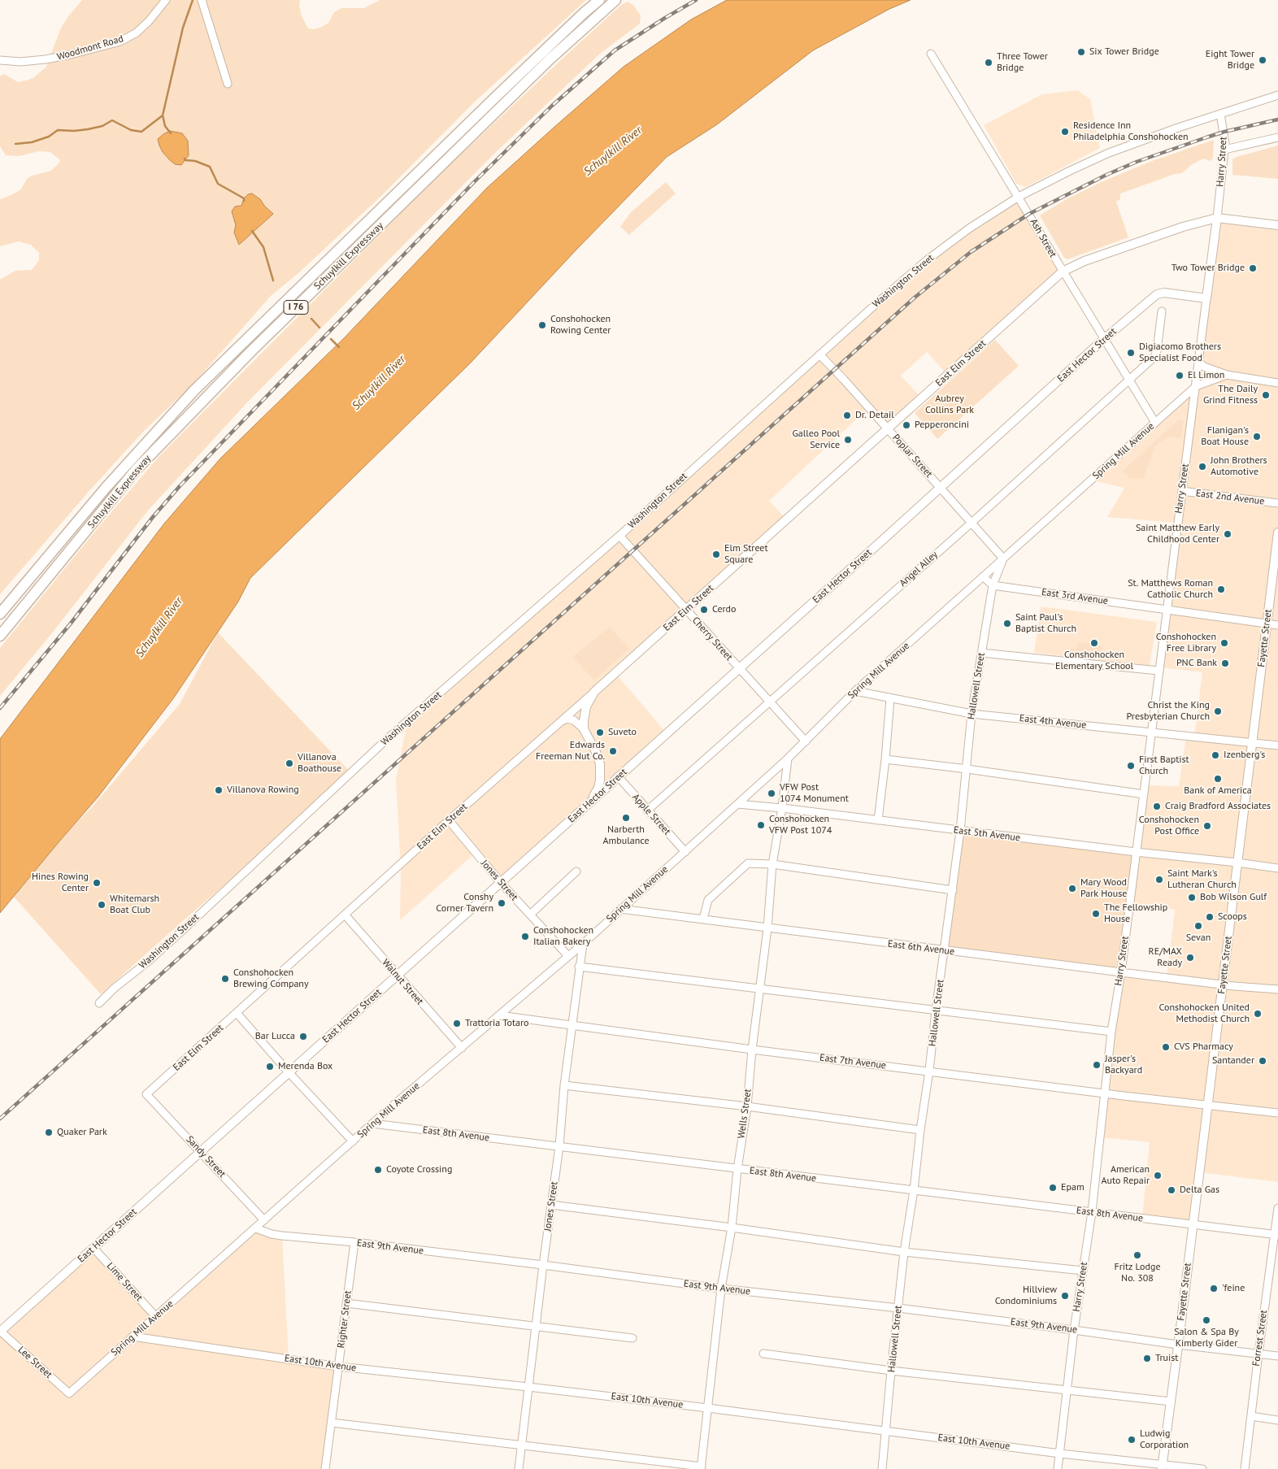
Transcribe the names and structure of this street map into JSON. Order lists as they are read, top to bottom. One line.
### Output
{"streets":{"highway":["Schuylkill Expressway","I 76"],"main road":["Harry Street","East Hector Street","East Elm Street","Fayette Street"],"street":["Woodmont Road","Ash Street","Washington Street","Spring Mill Avenue","Poplar Street","East 2nd Avenue","Angel Alley","East 3rd Avenue","Cherry Street","Hallowell Street","East 4th Avenue","Apple Street","East 5th Avenue","Jones Street","East 6th Avenue","Walnut Street","East 7th Avenue","Wells Street","East 8th Avenue","Sandy Street","East 9th Avenue","Lime Street","Righter Street","Forrest Street","Lee Street","East 10th Avenue"]},"crossings":[["Harry Street","Washington Street"],["Harry Street","East Hector Street"],["Harry Street","East Elm Street"],["Harry Street","Spring Mill Avenue"],["Harry Street","East 2nd Avenue"],["Harry Street","East 3rd Avenue"],["Harry Street","East 4th Avenue"],["Harry Street","East 5th Avenue"],["Harry Street","East 6th Avenue"],["Harry Street","East 7th Avenue"],["Harry Street","East 8th Avenue"],["Harry Street","East 9th Avenue"],["Harry Street","East 10th Avenue"],["Ash Street","Washington Street"],["Ash Street","East Hector Street"],["Ash Street","East Elm Street"],["Ash Street","Spring Mill Avenue"],["Ash Street","Angel Alley"],["Washington Street","Poplar Street"],["Washington Street","Cherry Street"],["East Hector Street","Poplar Street"],["East Hector Street","Cherry Street"],["East Hector Street","Apple Street"],["East Hector Street","Jones Street"],["East Hector Street","Walnut Street"],["East Hector Street","Sandy Street"],["East Hector Street","Lime Street"],["East Hector Street","Lee Street"],["East Elm Street","Poplar Street"],["East Elm Street","Cherry Street"],["East Elm Street","Jones Street"],["East Elm Street","Walnut Street"],["East Elm Street","Sandy Street"],["Spring Mill Avenue","Poplar Street"],["Spring Mill Avenue","Cherry Street"],["Spring Mill Avenue","Hallowell Street"],["Spring Mill Avenue","East 4th Avenue"],["Spring Mill Avenue","Apple Street"],["Spring Mill Avenue","East 5th Avenue"],["Spring Mill Avenue","Jones Street"],["Spring Mill Avenue","East 6th Avenue"],["Spring Mill Avenue","Walnut Street"],["Spring Mill Avenue","East 7th Avenue"],["Spring Mill Avenue","Wells Street"],["Spring Mill Avenue","East 8th Avenue"],["Spring Mill Avenue","Sandy Street"],["Spring Mill Avenue","East 9th Avenue"],["Spring Mill Avenue","Lime Street"],["Spring Mill Avenue","Lee Street"],["Spring Mill Avenue","East 10th Avenue"],["Poplar Street","Angel Alley"],["Poplar Street","Hallowell Street"],["Angel Alley","Cherry Street"],["Angel Alley","Apple Street"],["East 3rd Avenue","Fayette Street"],["East 3rd Avenue","Hallowell Street"],["Fayette Street","East 4th Avenue"],["Fayette Street","East 5th Avenue"],["Fayette Street","East 6th Avenue"],["Fayette Street","East 7th Avenue"],["Fayette Street","East 8th Avenue"],["Fayette Street","East 9th Avenue"],["Fayette Street","East 10th Avenue"],["Hallowell Street","East 4th Avenue"],["Hallowell Street","East 5th Avenue"],["Hallowell Street","East 6th Avenue"],["Hallowell Street","East 7th Avenue"],["Hallowell Street","East 8th Avenue"],["Hallowell Street","East 9th Avenue"],["Hallowell Street","East 10th Avenue"],["East 5th Avenue","Wells Street"],["Jones Street","East 7th Avenue"],["Jones Street","East 8th Avenue"],["Jones Street","East 9th Avenue"],["Jones Street","East 10th Avenue"],["East 6th Avenue","Wells Street"],["East 7th Avenue","Wells Street"],["Wells Street","East 8th Avenue"],["Wells Street","East 9th Avenue"],["Wells Street","East 10th Avenue"],["East 8th Avenue","Forrest Street"],["East 9th Avenue","Righter Street"],["East 9th Avenue","Forrest Street"],["Righter Street","East 10th Avenue"]],"water":["Schuylkill River"],"parks":["Aubrey Collins Park"],"places":["Six Tower Bridge","Eight Tower Bridge","Three Tower Bridge","Residence Inn Philadelphia Conshohocken","Two Tower Bridge","Conshohocken Rowing Center","Digiacomo Brothers Specialist Food","El Limon","The Daily Grind Fitness","Dr. Detail","Pepperoncini","Flanigan's Boat House","Galleo Pool Service","John Brothers Automotive","Saint Matthew Early Childhood Center","Elm Street Square","St. Matthews Roman Catholic Church","Cerdo","Saint Paul's Baptist Church","Conshohocken Elementary School","Conshohocken Free Library","PNC Bank","Christ the King Presbyterian Church","Suveto","Edwards Freeman Nut Co.","Izenberg's","Villanova Boathouse","First Baptist Church","Bank of America","Villanova Rowing","VFW Post 1074 Monument","Craig Bradford Associates","Narberth Ambulance","Conshohocken VFW Post 1074","Conshohocken Post Office","Saint Mark's Lutheran Church","Hines Rowing Center","Mary Wood Park House","Bob Wilson Gulf","Conshy Corner Tavern","Whitemarsh Boat Club","The Fellowship House","Scoops","Sevan","Conshohocken Italian Bakery","RE/MAX Ready","Conshohocken Brewing Company","Conshohocken United Methodist Church","Trattoria Totaro","Bar Lucca","CVS Pharmacy","Santander","Jasper's Backyard","Merenda Box","Quaker Park","Coyote Crossing","American Auto Repair","Epam","Delta Gas","Fritz Lodge No. 308","'feine","Hillview Condominiums","Salon & Spa By Kimberly Gider","Truist","Ludwig Corporation"]}
